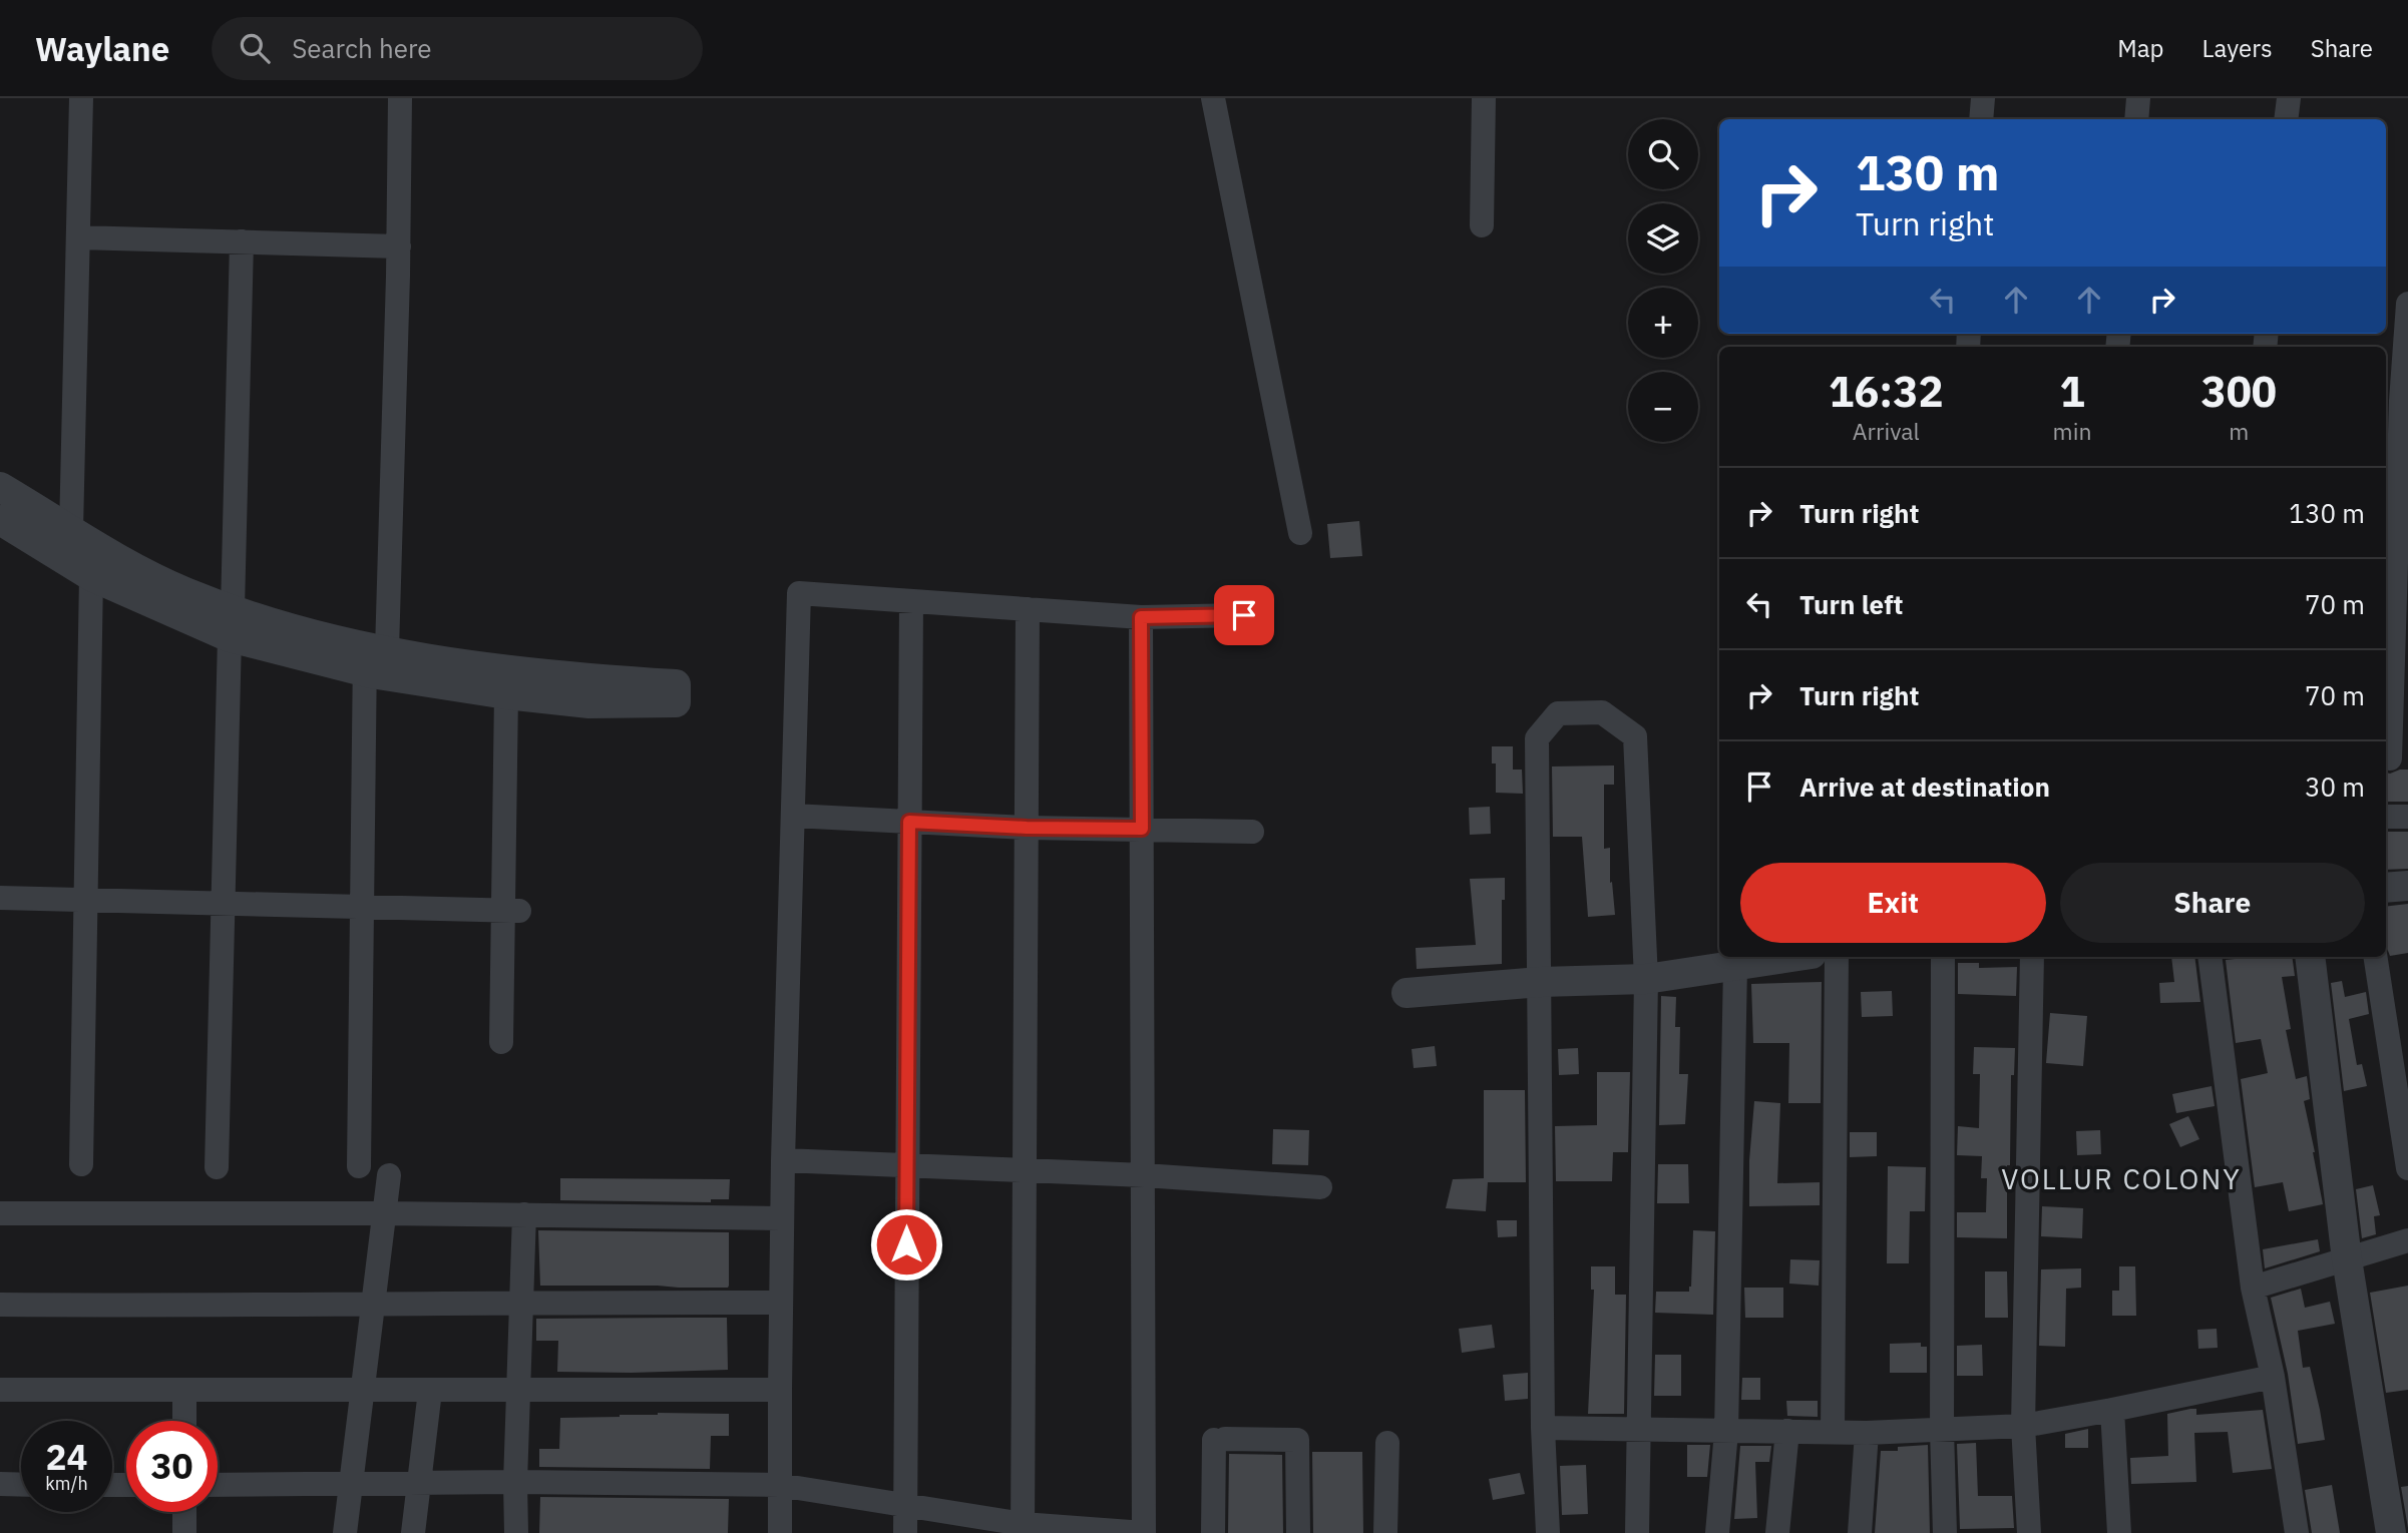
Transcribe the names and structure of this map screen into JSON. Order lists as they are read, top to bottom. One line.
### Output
{"districts":["VOLLUR COLONY"],"page":{"header":"Waylane","search":"Search here","nav":["Map","Layers","Share"],"map_buttons":["+","−"],"turn":["130 m","Turn right"],"eta":["16:32","Arrival","1","min","300","m"],"list":[{"name":"Turn right","value":"130 m"},{"name":"Turn left","value":"70 m"},{"name":"Turn right","value":"70 m"},{"name":"Arrive at destination","value":"30 m"}],"buttons":["Exit","Share"],"speed":"24 km/h","limit":"30"}}
